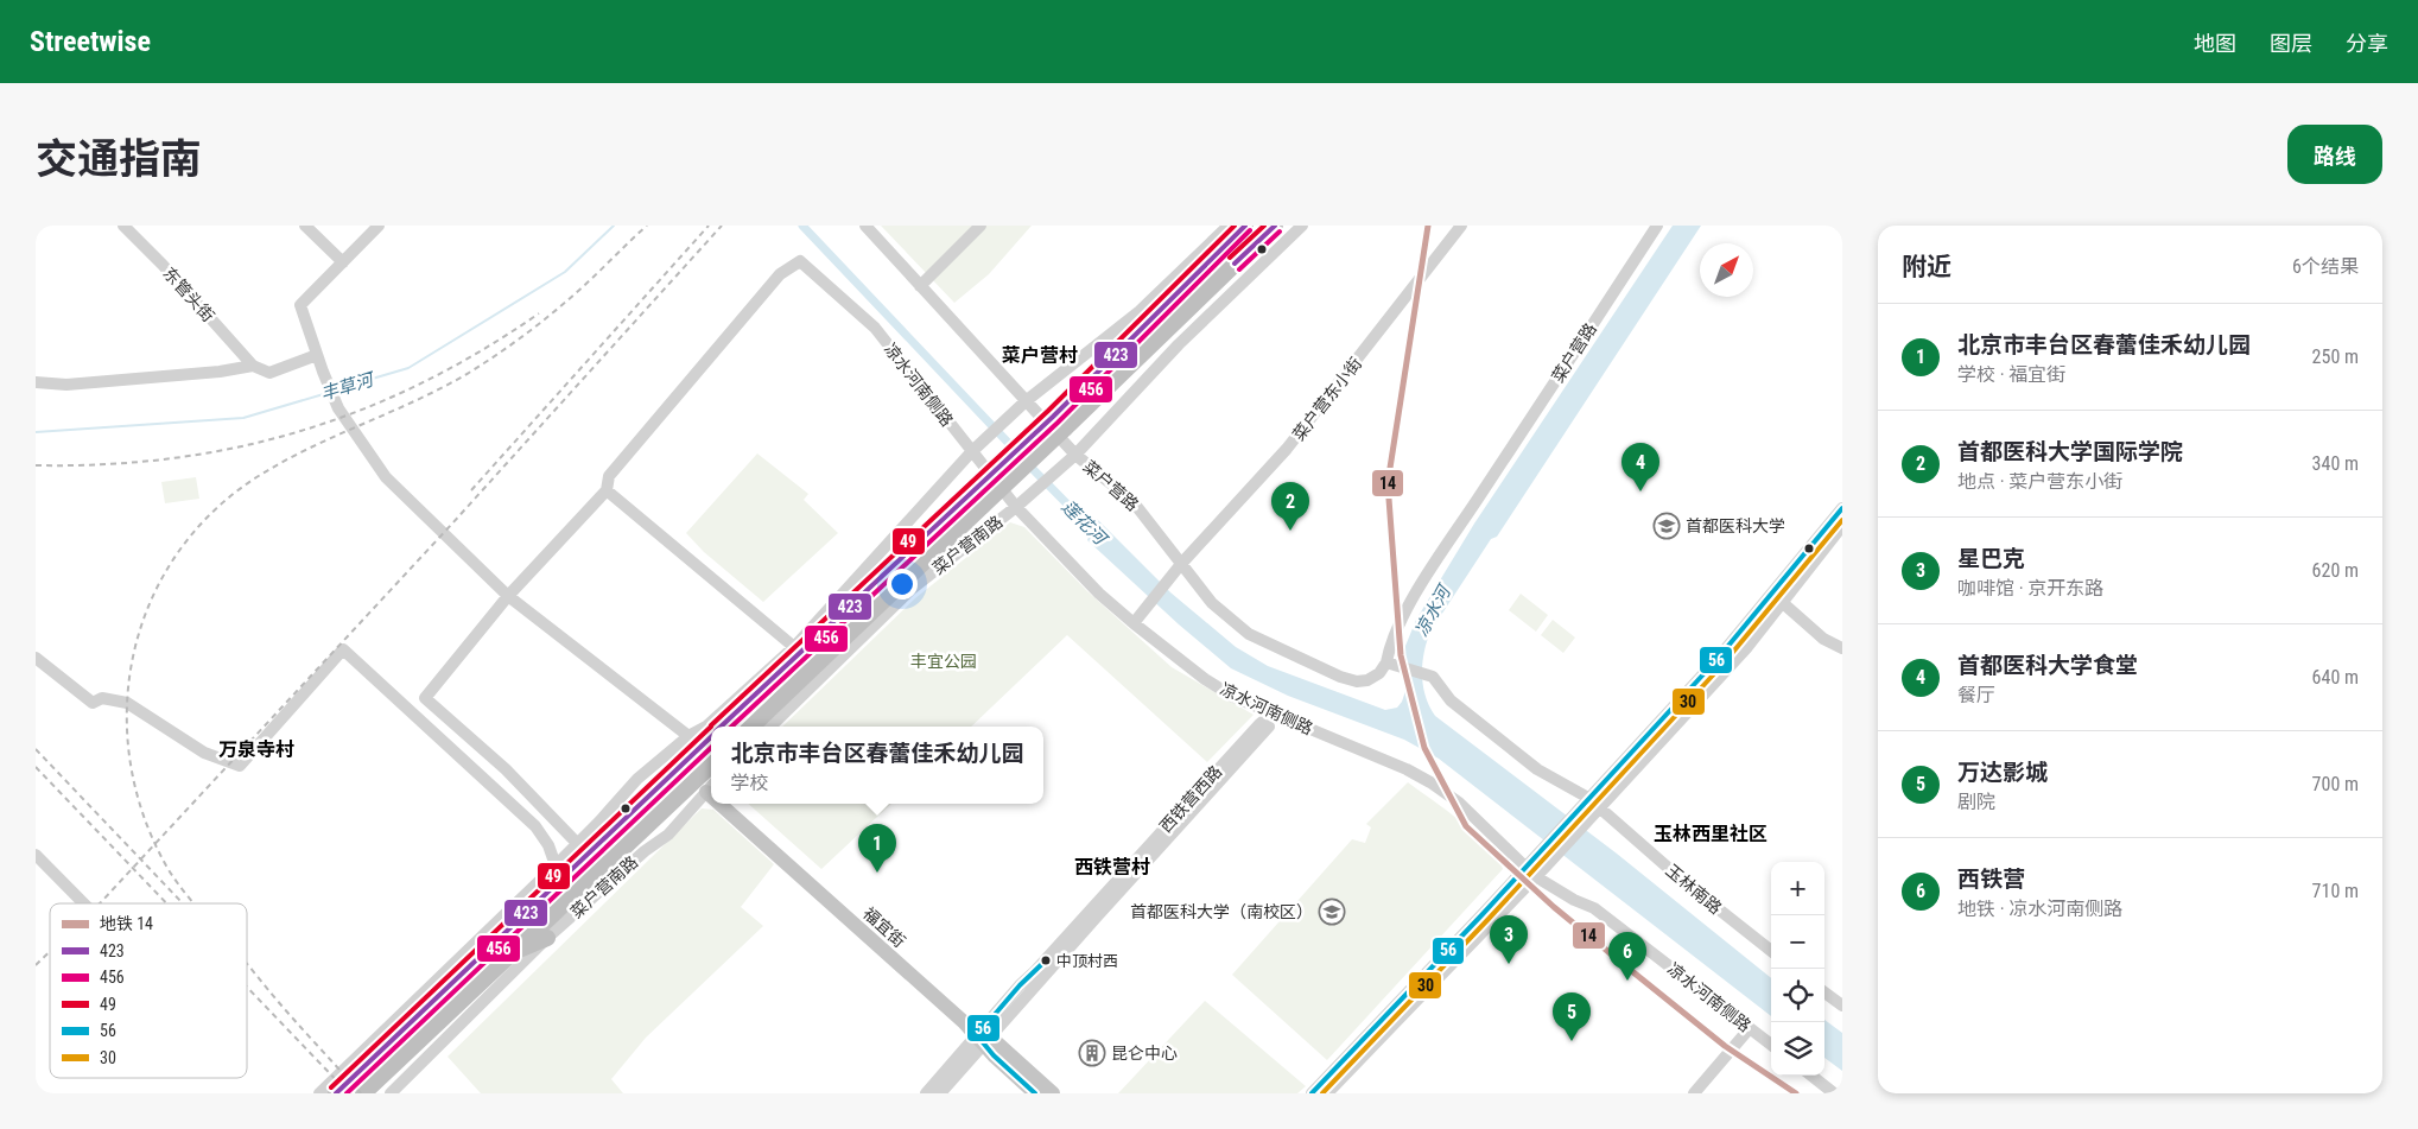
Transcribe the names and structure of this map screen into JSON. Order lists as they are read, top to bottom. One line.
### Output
{"streets":{"highway":["菜户营南路"],"main road":["福宜街"],"street":["东管头街","菜户营路","凉水河南侧路","菜户营东小街","西铁营西路","玉林南路"]},"crossings":[["菜户营路","菜户营东小街"],["菜户营路","菜户营南路"],["菜户营路","玉林南路"],["凉水河南侧路","菜户营东小街"],["凉水河南侧路","菜户营南路"],["凉水河南侧路","西铁营西路"],["西铁营西路","福宜街"]],"districts":["菜户营村","万泉寺村","玉林西里社区","西铁营村"],"water":["丰草河","莲花河","凉水河"],"parks":["丰宜公园"],"places":{"school or university":["首都医科大学","首都医科大学（南校区）"],"other":["中顶村西"],"building":["昆仑中心"]},"lines":["metro line 14","transit line 423","transit line 49","transit line 456","transit line 56","transit line 30"],"legend":["地铁 14","423","456","49","56","30"],"north":"top right","page":{"header":"Streetwise","nav":["地图","图层","分享"],"title":"交通指南","buttons":"路线","heading":["附近","6个结果"],"list":[{"mark":"1","name":"北京市丰台区春蕾佳禾幼儿园","note":"学校 · 福宜街","value":"250 m"},{"mark":"2","name":"首都医科大学国际学院","note":"地点 · 菜户营东小街","value":"340 m"},{"mark":"3","name":"星巴克","note":"咖啡馆 · 京开东路","value":"620 m"},{"mark":"4","name":"首都医科大学食堂","note":"餐厅","value":"640 m"},{"mark":"5","name":"万达影城","note":"剧院","value":"700 m"},{"mark":"6","name":"西铁营","note":"地铁 · 凉水河南侧路","value":"710 m"}],"pins":["4","2","1","3","6","5"],"popup":["北京市丰台区春蕾佳禾幼儿园","学校"],"map_buttons":["+","−"]}}
